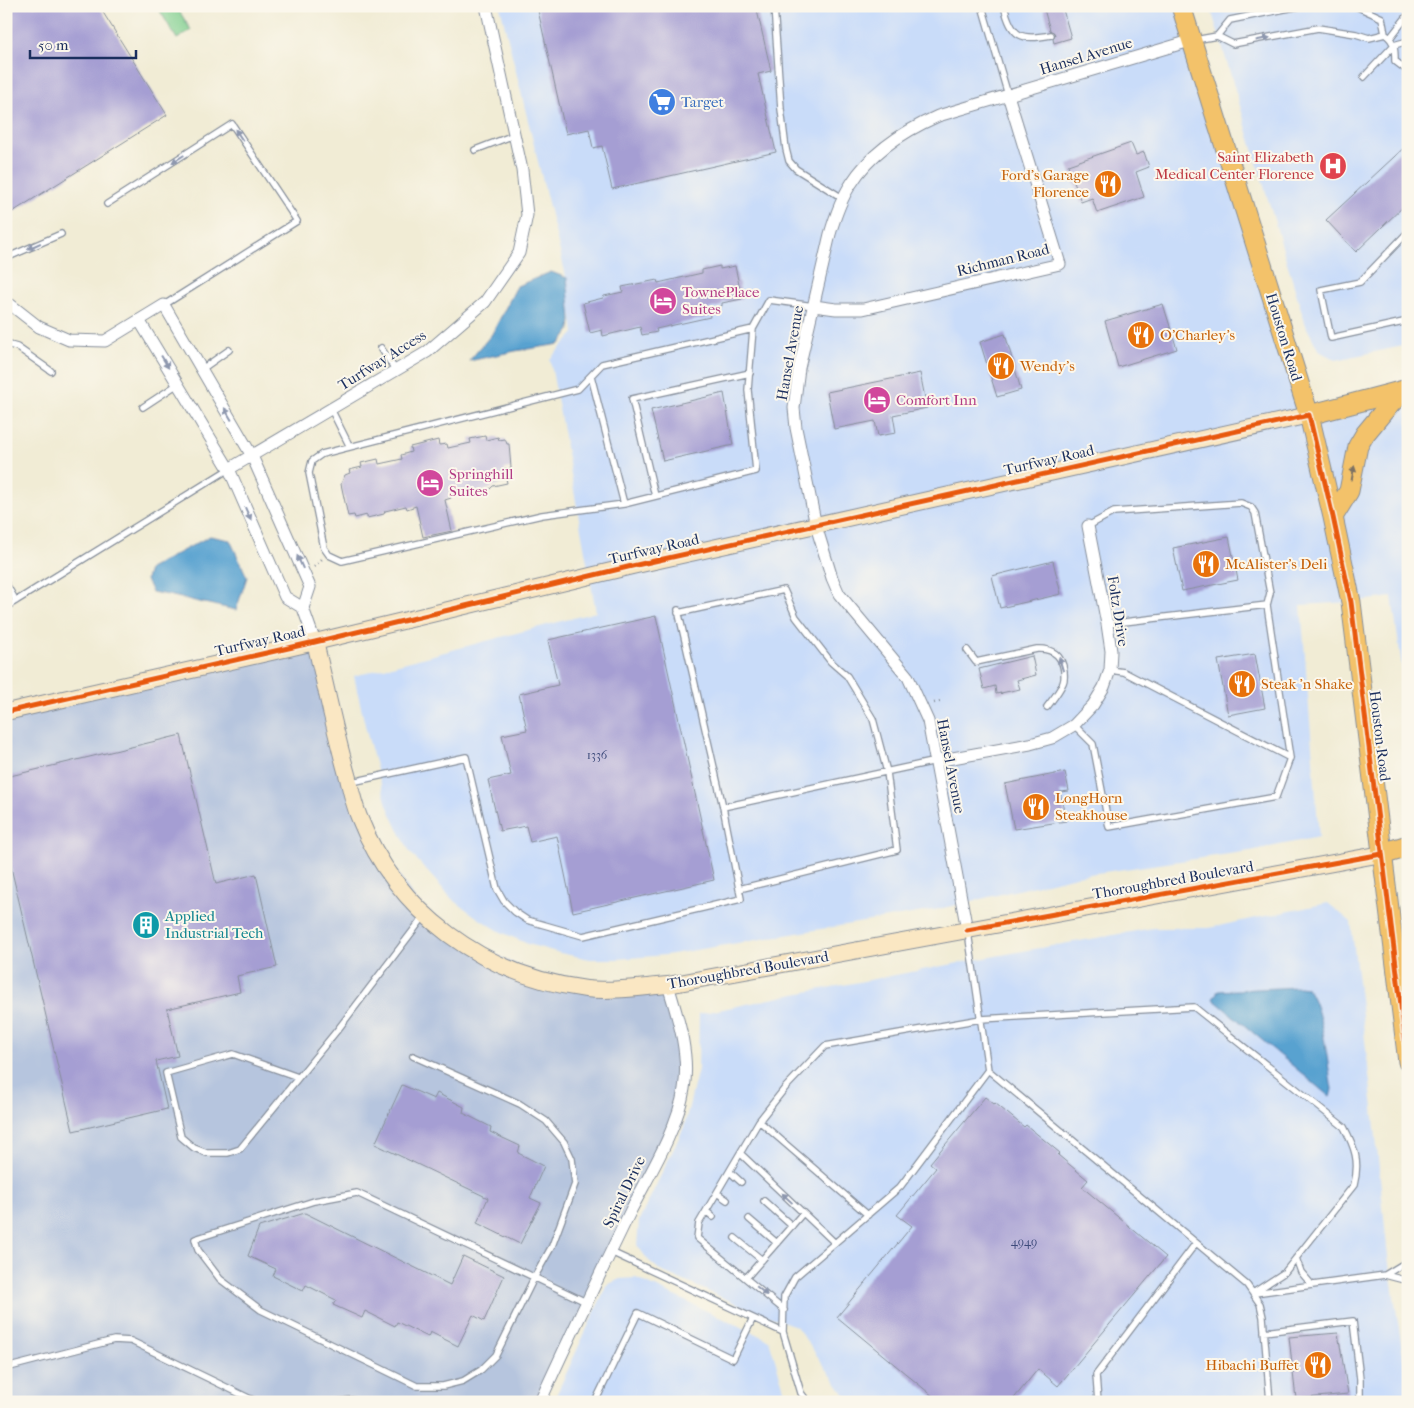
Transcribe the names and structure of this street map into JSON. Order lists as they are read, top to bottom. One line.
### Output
{"streets":{"main road":["Houston Road","Turfway Road","Thoroughbred Boulevard"],"street":["Hansel Avenue","Richman Road","Turfway Access","Foltz Drive","Spiral Drive"]},"crossings":[["Hansel Avenue","Richman Road"],["Hansel Avenue","Houston Road"],["Hansel Avenue","Turfway Road"],["Hansel Avenue","Foltz Drive"],["Hansel Avenue","Thoroughbred Boulevard"],["Houston Road","Turfway Road"],["Houston Road","Thoroughbred Boulevard"],["Turfway Road","Thoroughbred Boulevard"],["Thoroughbred Boulevard","Spiral Drive"]],"places":{"supermarket":["Target"],"hospital":["Saint Elizabeth Medical Center Florence"],"restaurant":["Ford's Garage Florence","O'Charley's","Wendy's","McAlister's Deli","Steak 'n Shake","LongHorn Steakhouse","Hibachi Buffet"],"hotel":["TownePlace Suites","Comfort Inn","Springhill Suites"],"building":["Applied Industrial Tech"]},"house_numbers":["1336","4949"],"scale_bar":"50 m"}
